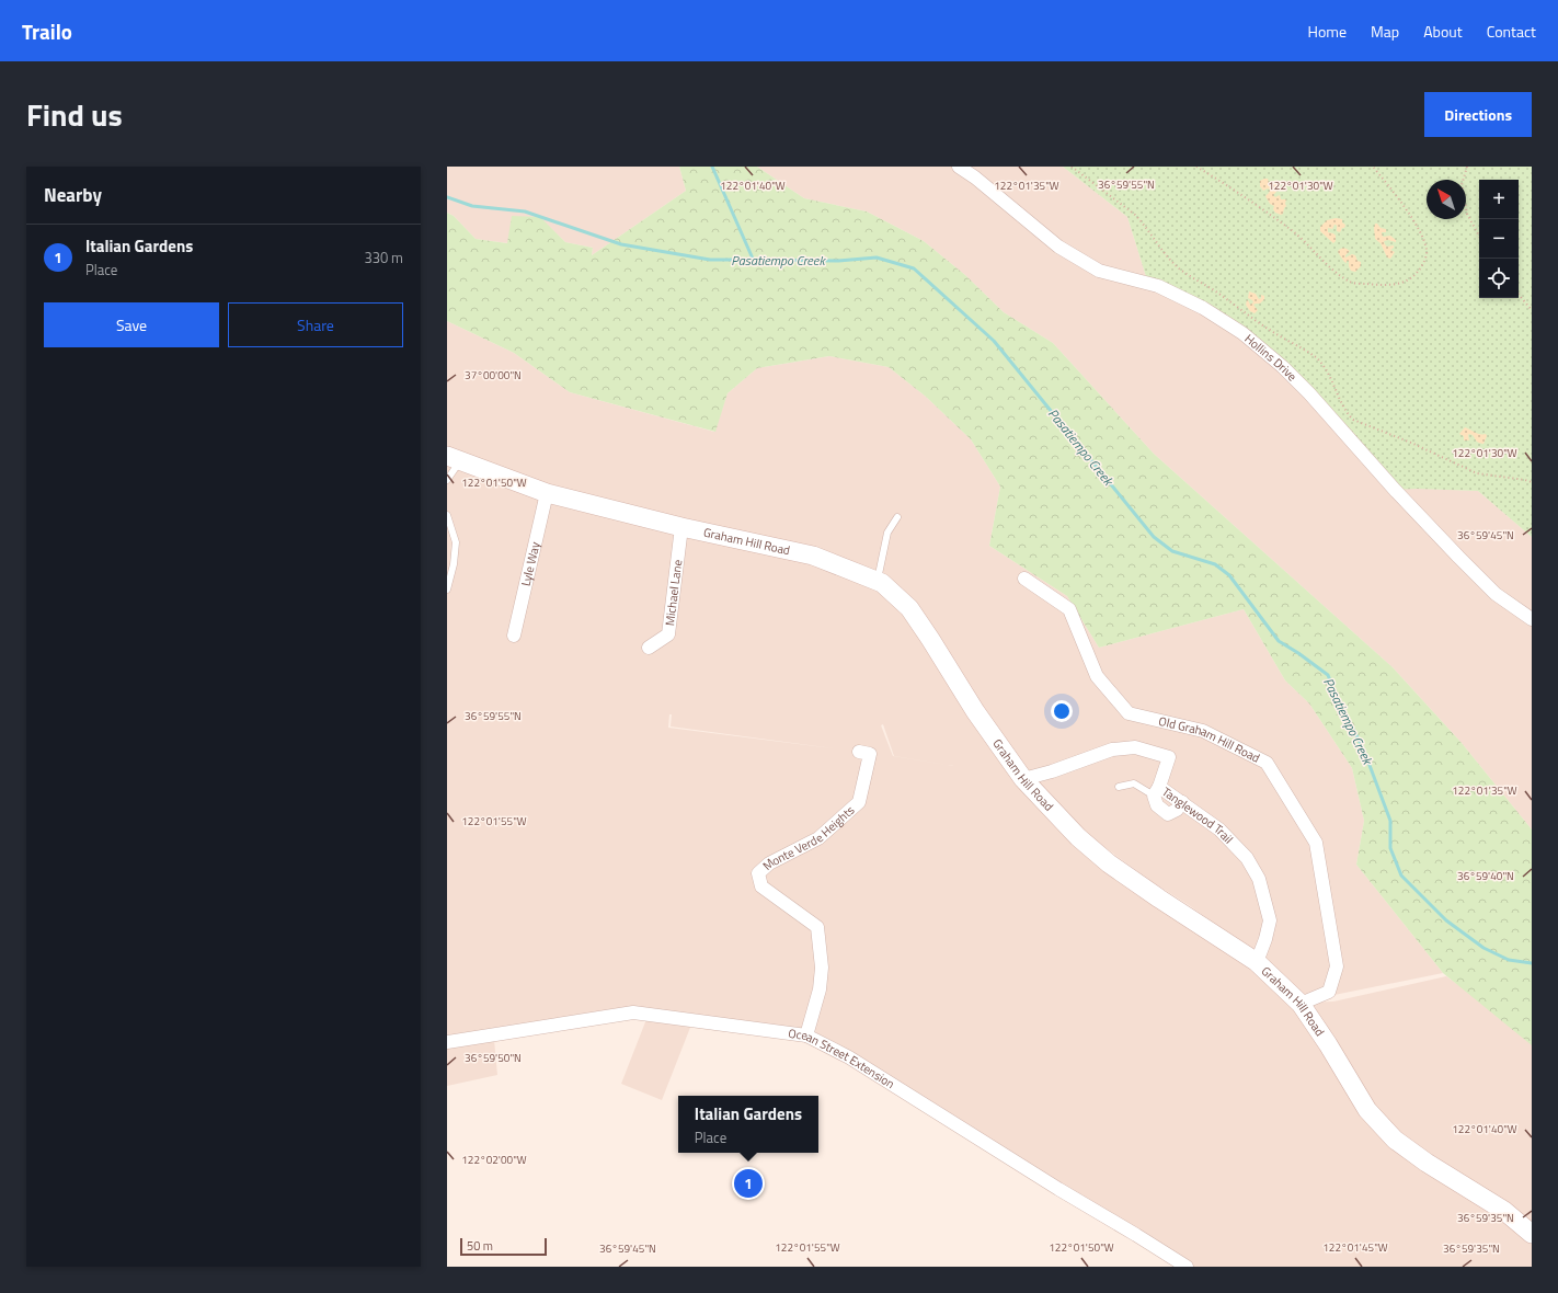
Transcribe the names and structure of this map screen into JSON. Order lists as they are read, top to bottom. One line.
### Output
{"streets":{"main road":["Graham Hill Road"],"street":["Hollins Drive","Lyle Way","Michael Lane","Old Graham Hill Road","Tanglewood Trail","Monte Verde Heights","Ocean Street Extension"]},"crossings":[["Graham Hill Road","Lyle Way"],["Graham Hill Road","Michael Lane"],["Graham Hill Road","Old Graham Hill Road"],["Graham Hill Road","Tanglewood Trail"],["Monte Verde Heights","Ocean Street Extension"]],"water":["Pasatiempo Creek"],"scale_bar":"50 m","north":"top left","page":{"header":"Trailo","nav":["Home","Map","About","Contact"],"title":"Find us","buttons":["Directions",["Save","Share"]],"heading":"Nearby","map_buttons":["+","−"],"list":[{"mark":"1","name":"Italian Gardens","note":"Place","value":"330 m"}],"popup":["Italian Gardens","Place"],"pins":"1","scale":"50 m"},"coordinates":["36°59'55\"N","122°01'40\"W","122°01'35\"W","122°01'30\"W","37°00'00\"N","122°01'50\"W","36°59'45\"N","122°01'55\"W","36°59'40\"N","36°59'50\"N","122°02'00\"W","36°59'35\"N","122°01'45\"W"]}
